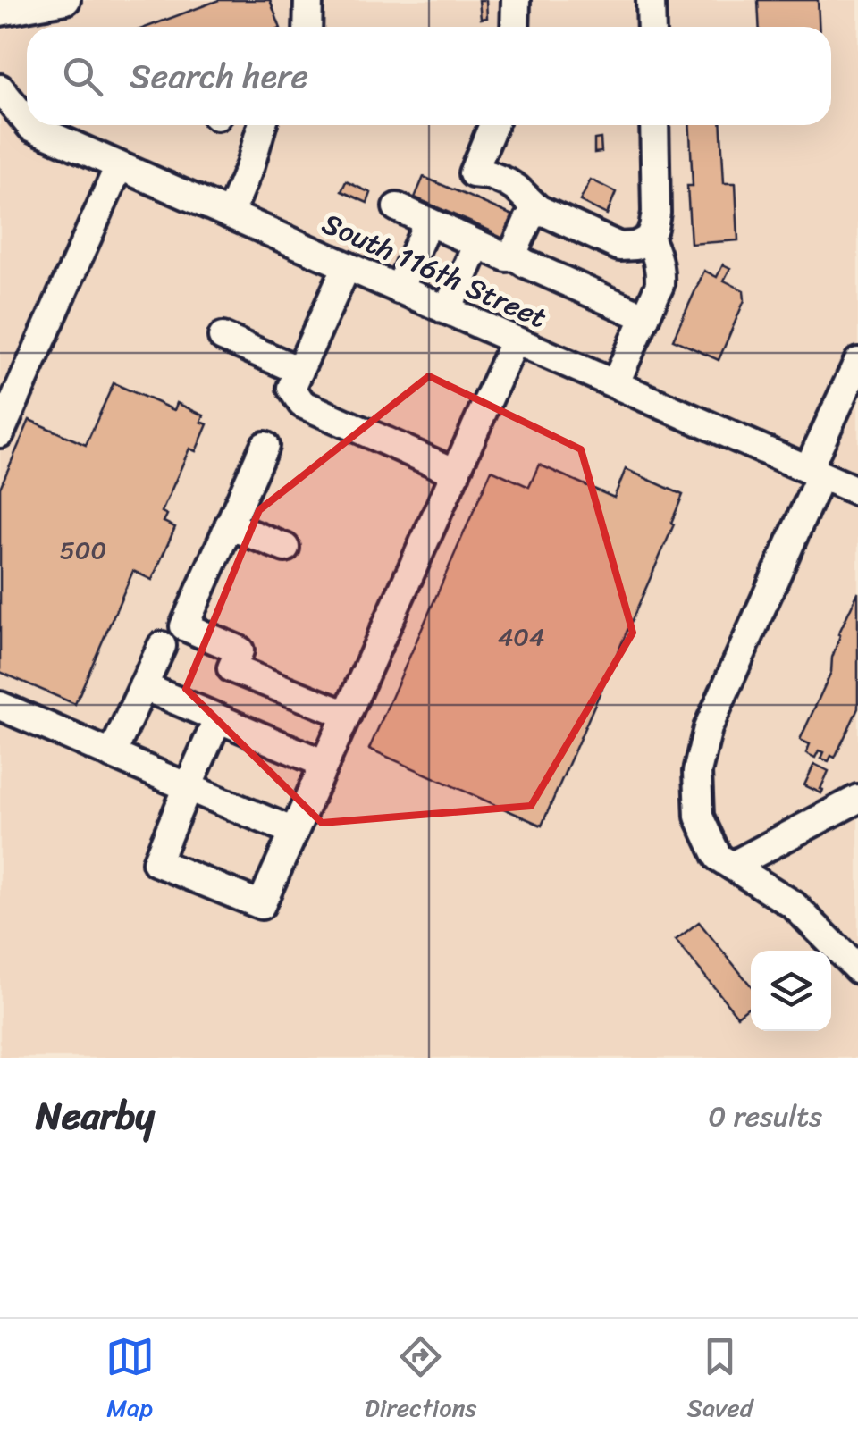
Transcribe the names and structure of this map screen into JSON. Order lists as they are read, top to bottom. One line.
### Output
{"streets":{"street":["South 116th Street"]},"house_numbers":["500","404"],"page":{"search":"Search here","heading":["Nearby","0 results"],"nav":["Map","Directions","Saved"]}}
